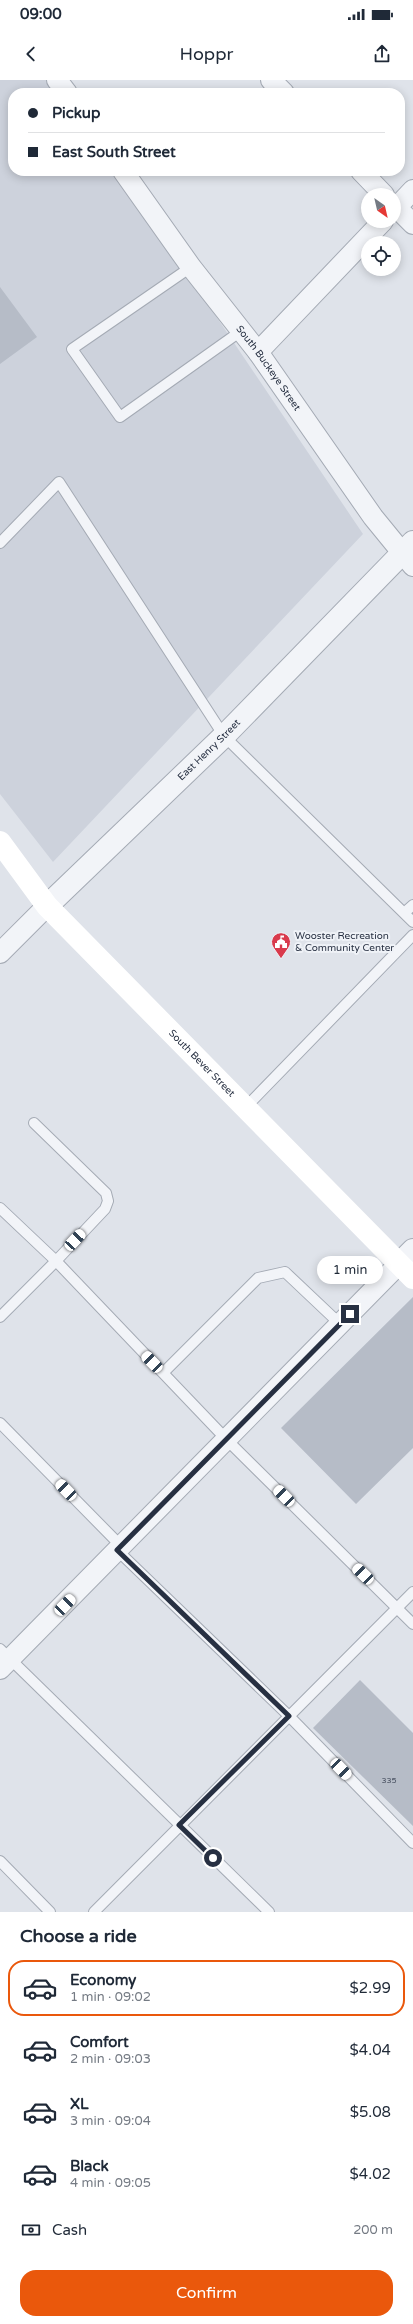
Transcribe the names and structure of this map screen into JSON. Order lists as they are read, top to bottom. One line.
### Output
{"streets":{"main road":["South Bever Street"],"street":["South Buckeye Street","East Henry Street"]},"crossings":[["South Buckeye Street","East Henry Street"],["East Henry Street","South Bever Street"]],"places":{"public building":["Wooster Recreation & Community Center"]},"house_numbers":["335"],"north":"bottom right","page":{"status":"09:00","header":"Hoppr","banner":["Pickup","East South Street"],"bubble":"1 min","heading":"Choose a ride","list":[{"name":"Economy","note":"1 min · 09:02","value":"$2.99"},{"name":"Comfort","note":"2 min · 09:03","value":"$4.04"},{"name":"XL","note":"3 min · 09:04","value":"$5.08"},{"name":"Black","note":"4 min · 09:05","value":"$4.02"}],"pay":["Cash","200 m"],"buttons":"Confirm"}}
